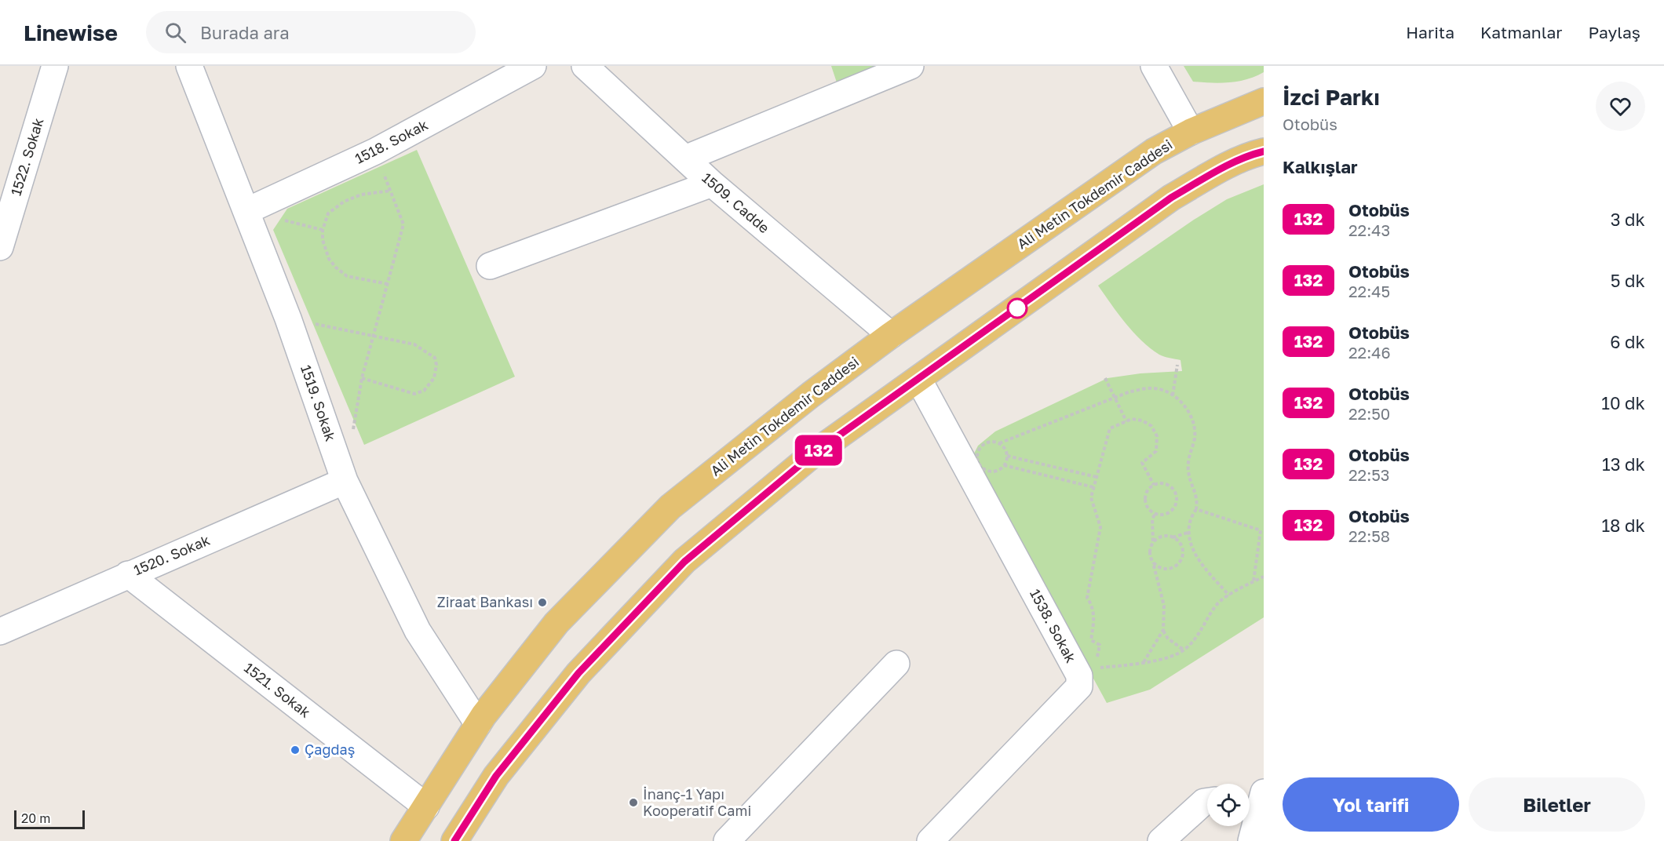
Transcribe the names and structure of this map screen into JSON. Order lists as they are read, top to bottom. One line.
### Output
{"streets":{"main road":["Ali Metin Tokdemir Caddesi"],"street":["1518. Sokak","1522. Sokak","1509. Cadde","1519. Sokak","1520. Sokak","1538. Sokak","1521. Sokak"]},"crossings":[["1518. Sokak","1519. Sokak"],["Ali Metin Tokdemir Caddesi","1509. Cadde"],["Ali Metin Tokdemir Caddesi","1519. Sokak"],["Ali Metin Tokdemir Caddesi","1521. Sokak"],["1519. Sokak","1520. Sokak"],["1520. Sokak","1521. Sokak"]],"places":["Ziraat Bankası","Çağdaş","İnanç-1 Yapı Kooperatif Cami"],"lines":["bus line 132"],"scale_bar":"20 m","page":{"header":"Linewise","search":"Burada ara","nav":["Harita","Katmanlar","Paylaş"],"on_map":"132","heading":[["İzci Parkı","Otobüs"],"Kalkışlar"],"list":[{"mark":"132","name":"Otobüs","note":"22:43","value":"3 dk"},{"mark":"132","name":"Otobüs","note":"22:45","value":"5 dk"},{"mark":"132","name":"Otobüs","note":"22:46","value":"6 dk"},{"mark":"132","name":"Otobüs","note":"22:50","value":"10 dk"},{"mark":"132","name":"Otobüs","note":"22:53","value":"13 dk"},{"mark":"132","name":"Otobüs","note":"22:58","value":"18 dk"}],"buttons":["Yol tarifi","Biletler"],"scale":"20 m"}}
